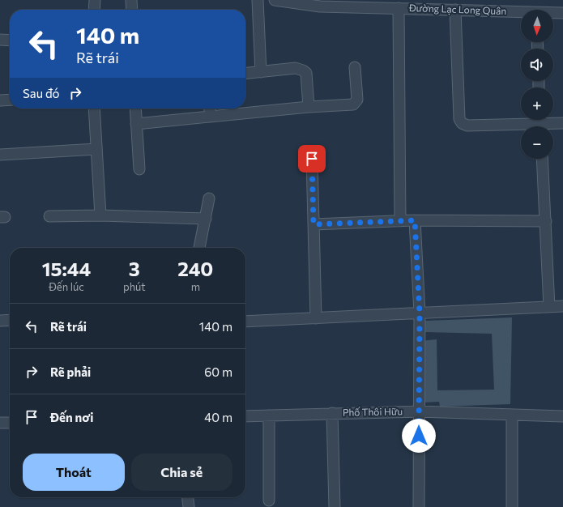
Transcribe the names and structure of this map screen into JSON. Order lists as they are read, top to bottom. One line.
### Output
{"streets":{"street":["Đường Lạc Long Quân","Phố Thôi Hữu"]},"north":"bottom","page":{"map_buttons":["+","−"],"turn":["140 m","Rẽ trái"],"then":"Sau đó","eta":["15:44","Đến lúc","3","phút","240","m"],"list":[{"name":"Rẽ trái","value":"140 m"},{"name":"Rẽ phải","value":"60 m"},{"name":"Đến nơi","value":"40 m"}],"buttons":["Thoát","Chia sẻ"]}}
